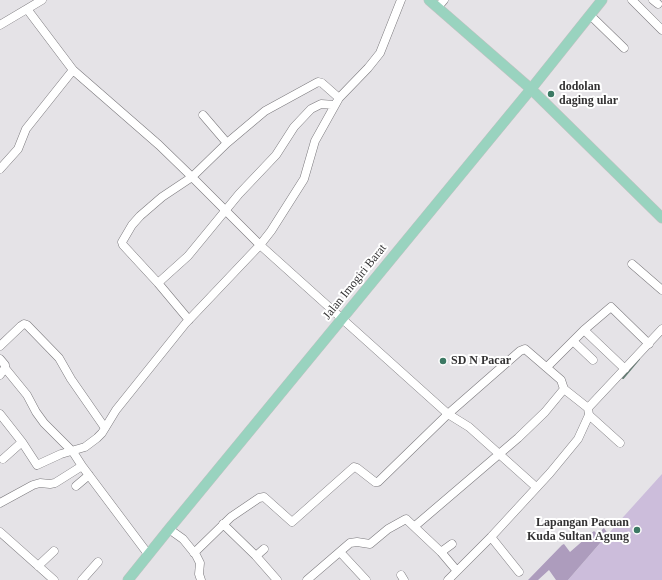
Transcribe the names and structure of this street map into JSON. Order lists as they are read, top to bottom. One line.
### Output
{"streets":{"main road":["Jalan Imogiri Barat"]},"places":["dodolan daging ular","SD N Pacar","Lapangan Pacuan Kuda Sultan Agung"]}
